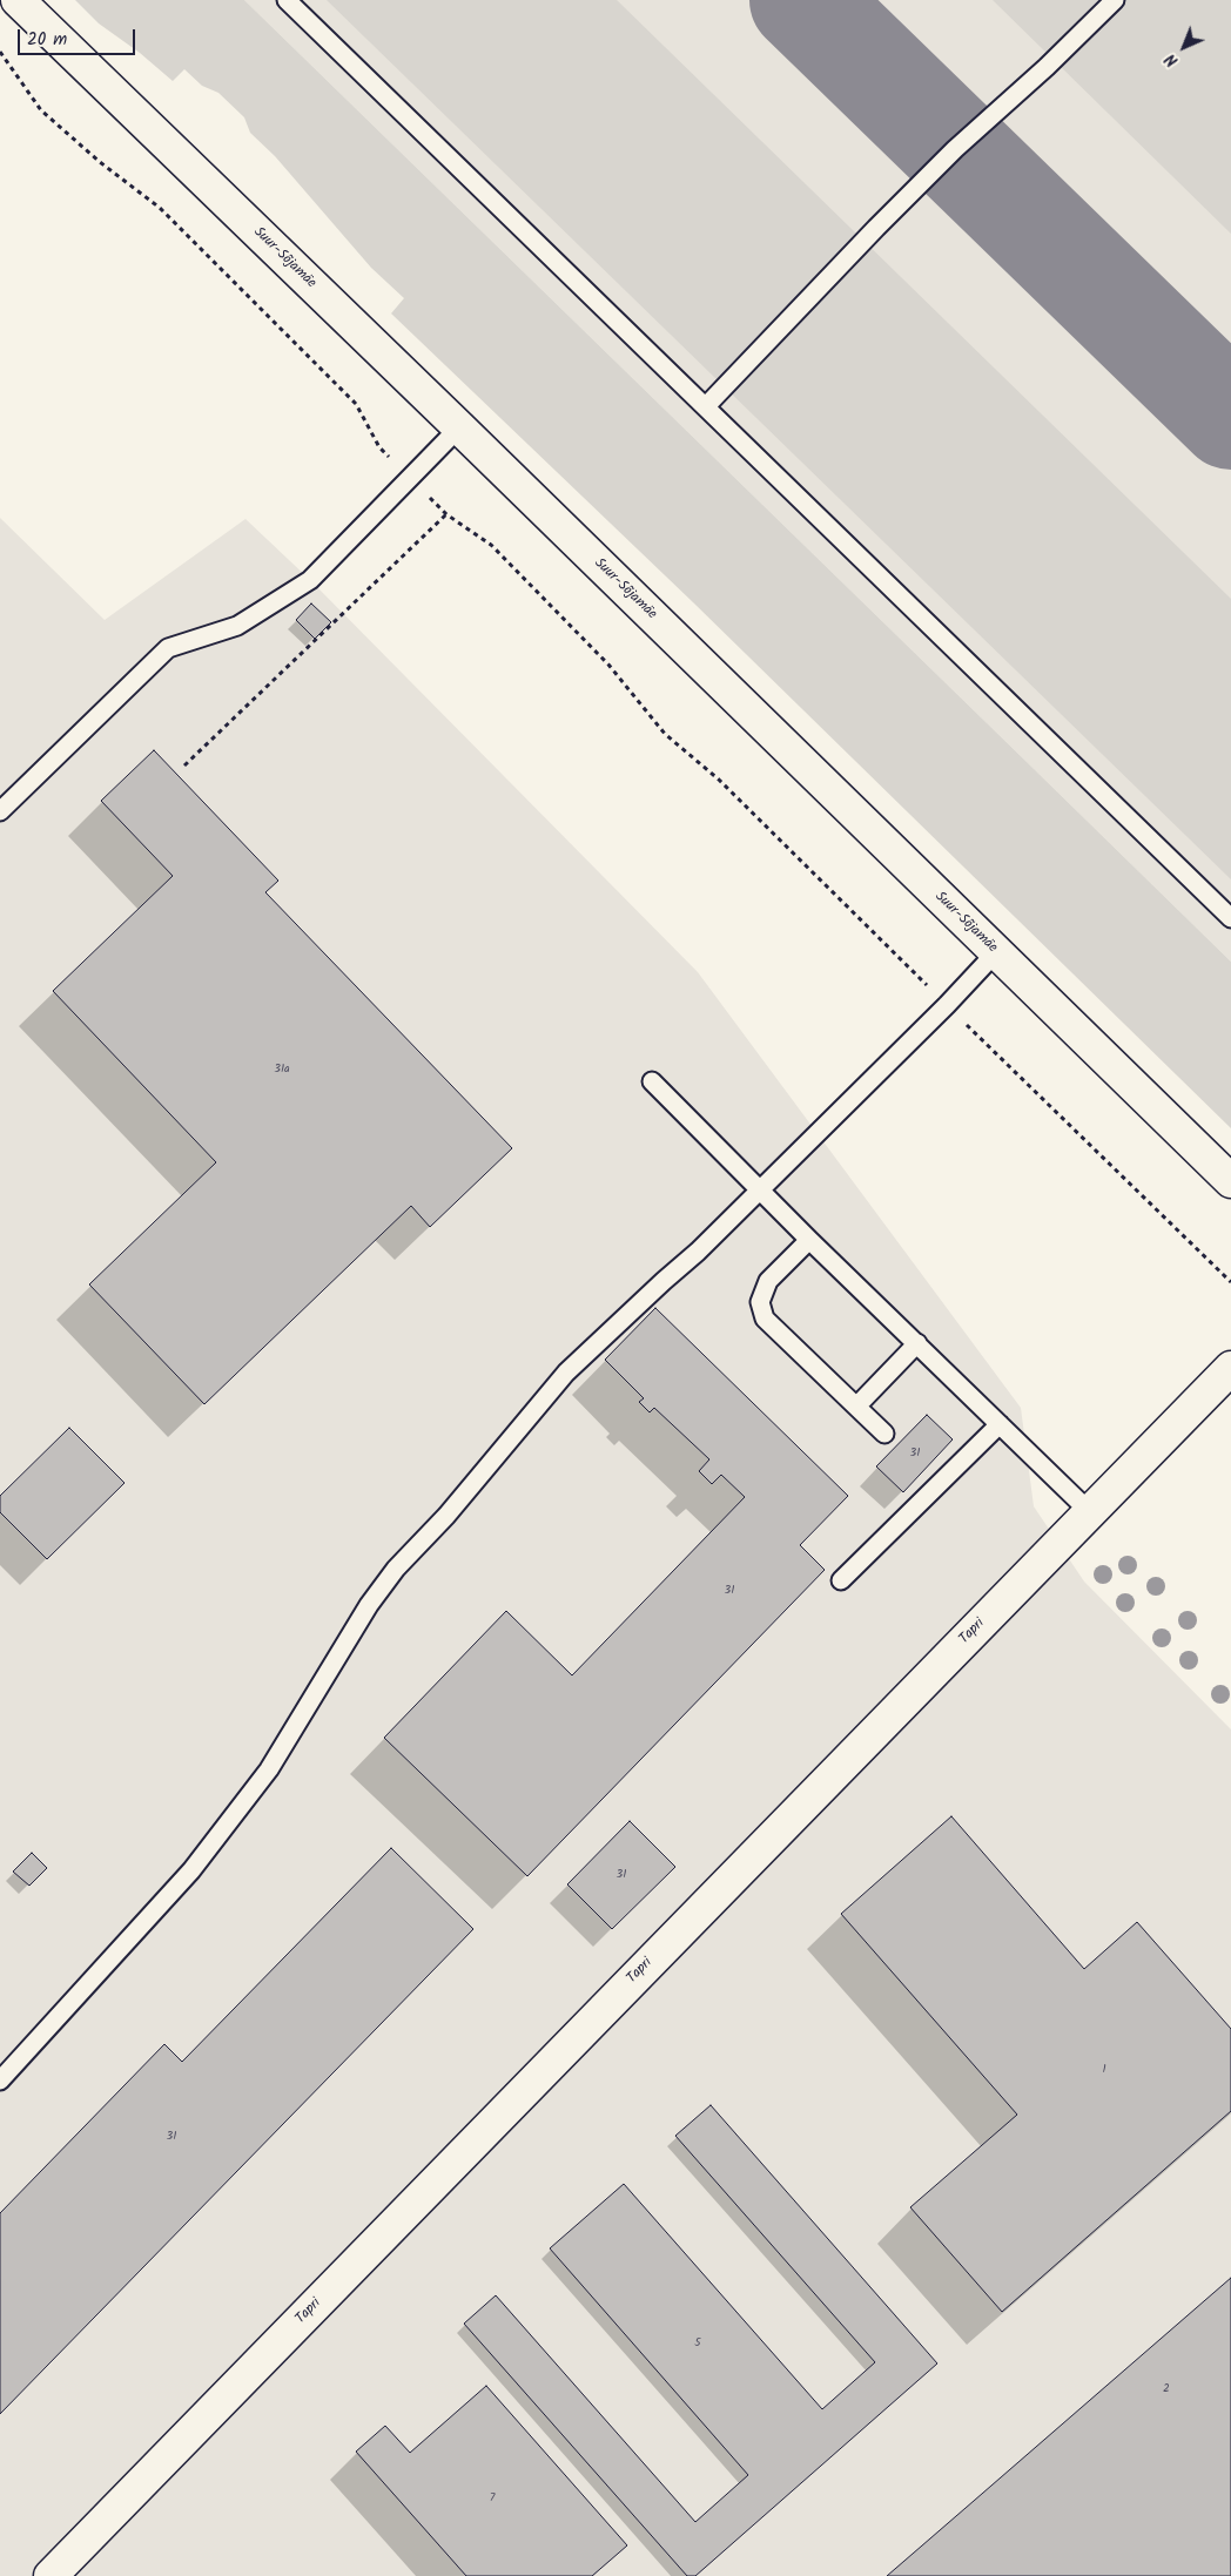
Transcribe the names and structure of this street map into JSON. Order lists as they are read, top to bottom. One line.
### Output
{"streets":{"main road":["Suur-Sõjamäe","Tapri"]},"house_numbers":["31a","31","31","31","1","31","5","2","7"],"scale_bar":"20 m","north":"bottom left"}
